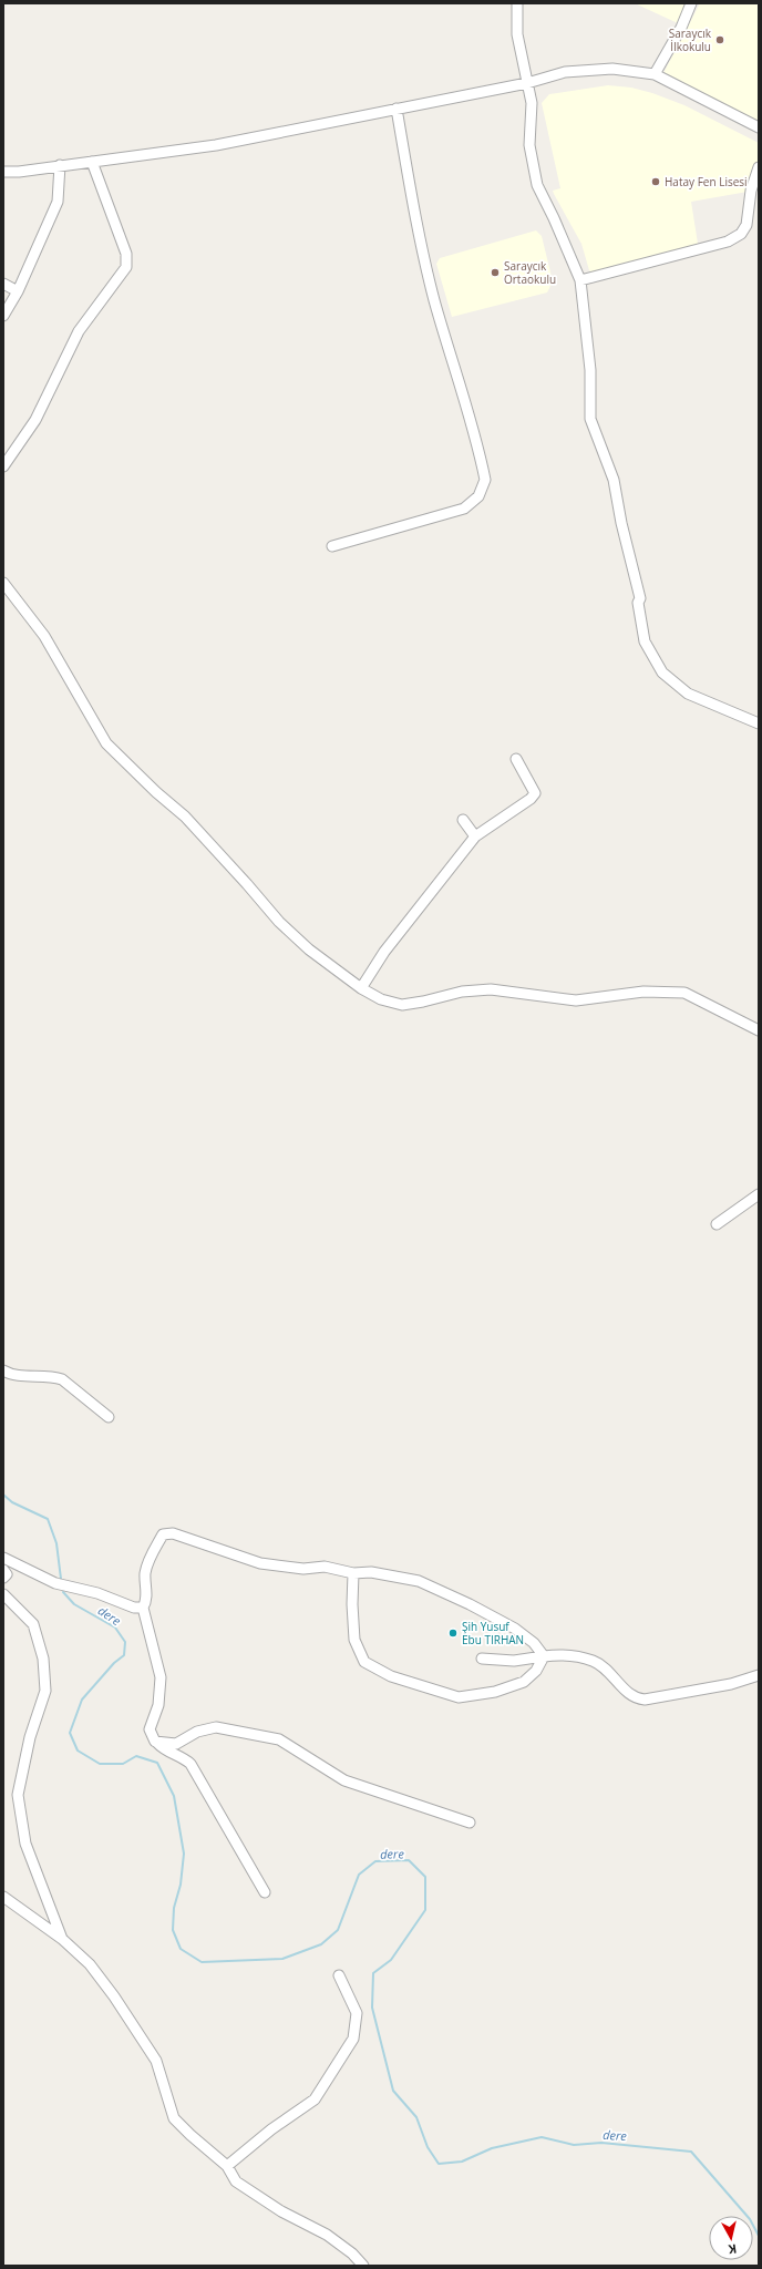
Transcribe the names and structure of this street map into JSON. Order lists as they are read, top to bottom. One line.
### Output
{"water":["dere"],"places":["Saraycık İlkokulu","Hatay Fen Lisesi","Saraycık Ortaokulu","Şih Yusuf Ebu TIRHAN"],"north":"bottom"}
